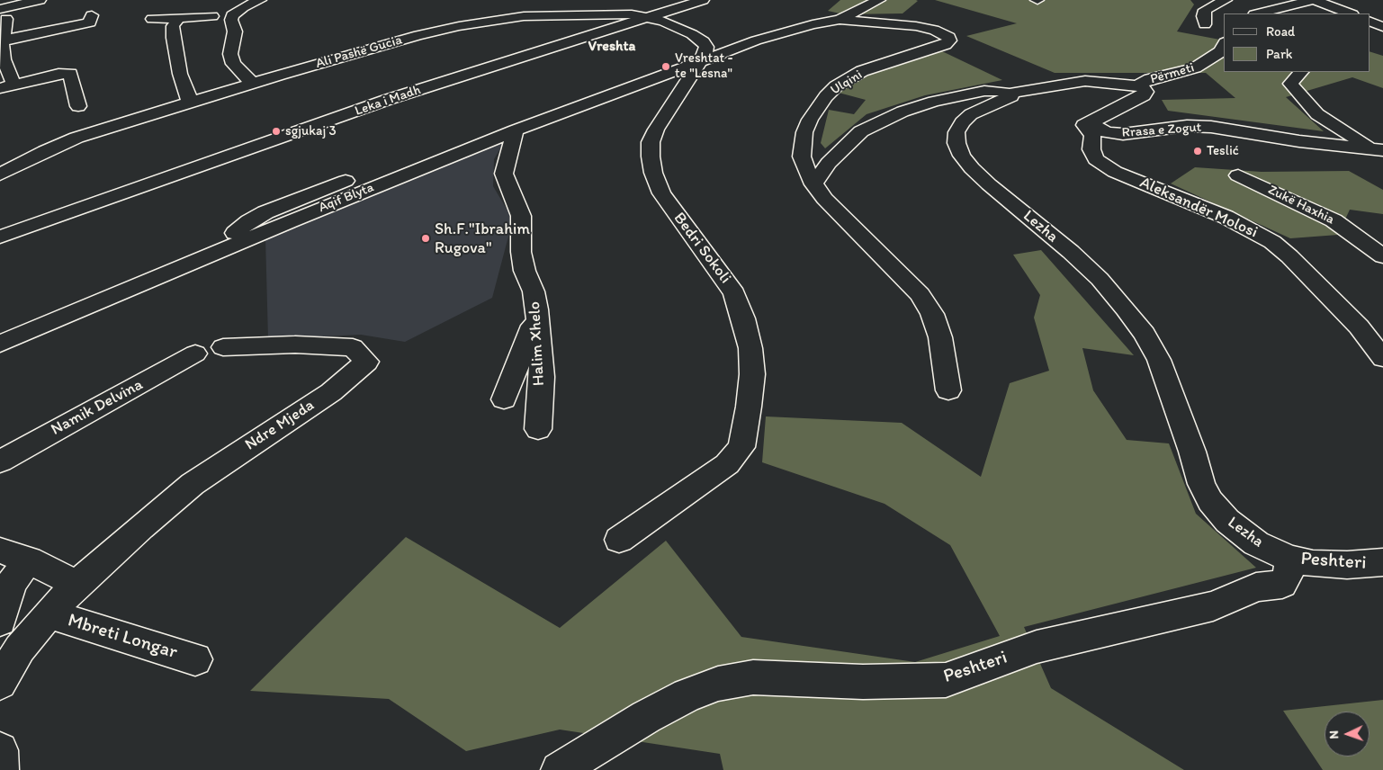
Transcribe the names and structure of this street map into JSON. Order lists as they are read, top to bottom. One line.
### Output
{"streets":{"street":["Ali Pashë Gucia","Përmeti","Ulqini","Leka i Madh","Rrasa e Zogut","Aqif Blyta","Zukë Haxhia","Aleksandër Molosi","Lezha","Bedri Sokoli","Halim Xhelo","Namik Delvina","Ndre Mjeda","Peshteri","Mbreti Longar"]},"crossings":[["Ali Pashë Gucia","Ulqini"],["Ali Pashë Gucia","Leka i Madh"],["Ali Pashë Gucia","Aqif Blyta"],["Ali Pashë Gucia","Bedri Sokoli"],["Përmeti","Rrasa e Zogut"],["Ulqini","Aqif Blyta"],["Ulqini","Bedri Sokoli"],["Rrasa e Zogut","Aleksandër Molosi"],["Aqif Blyta","Bedri Sokoli"],["Aqif Blyta","Halim Xhelo"],["Lezha","Peshteri"],["Ndre Mjeda","Mbreti Longar"]],"districts":["Vreshta"],"places":["Vreshtat - te \"Lesna\"","sgjukaj 3","Teslić","Sh.F.\"Ibrahim Rugova\""],"legend":["Road","Park"],"north":"left"}
